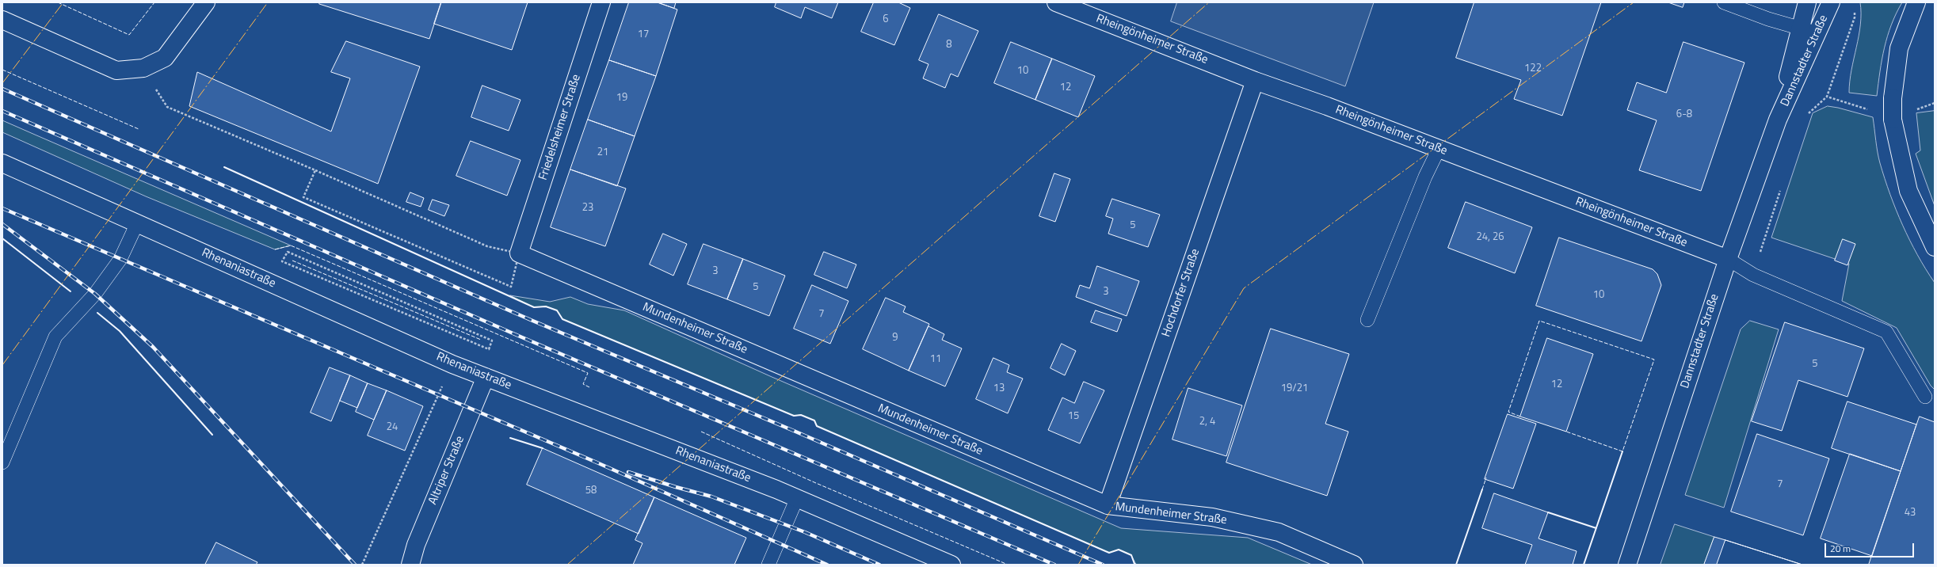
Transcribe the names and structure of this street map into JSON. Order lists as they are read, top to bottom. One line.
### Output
{"streets":{"main road":["Rheingönheimer Straße","Dannstadter Straße","Friedelsheimer Straße","Rhenaniastraße","Hochdorfer Straße","Mundenheimer Straße","Altriper Straße"]},"crossings":[["Rheingönheimer Straße","Dannstadter Straße"],["Rheingönheimer Straße","Hochdorfer Straße"],["Friedelsheimer Straße","Mundenheimer Straße"],["Rhenaniastraße","Altriper Straße"],["Hochdorfer Straße","Mundenheimer Straße"]],"house_numbers":["6","17","8","122","10","12","19","6-8","21","23","5","24, 26","3","5","3","10","7","9","11","5","12","13","19/21","15","2, 4","24","7","58","43"],"scale_bar":"20 m"}
